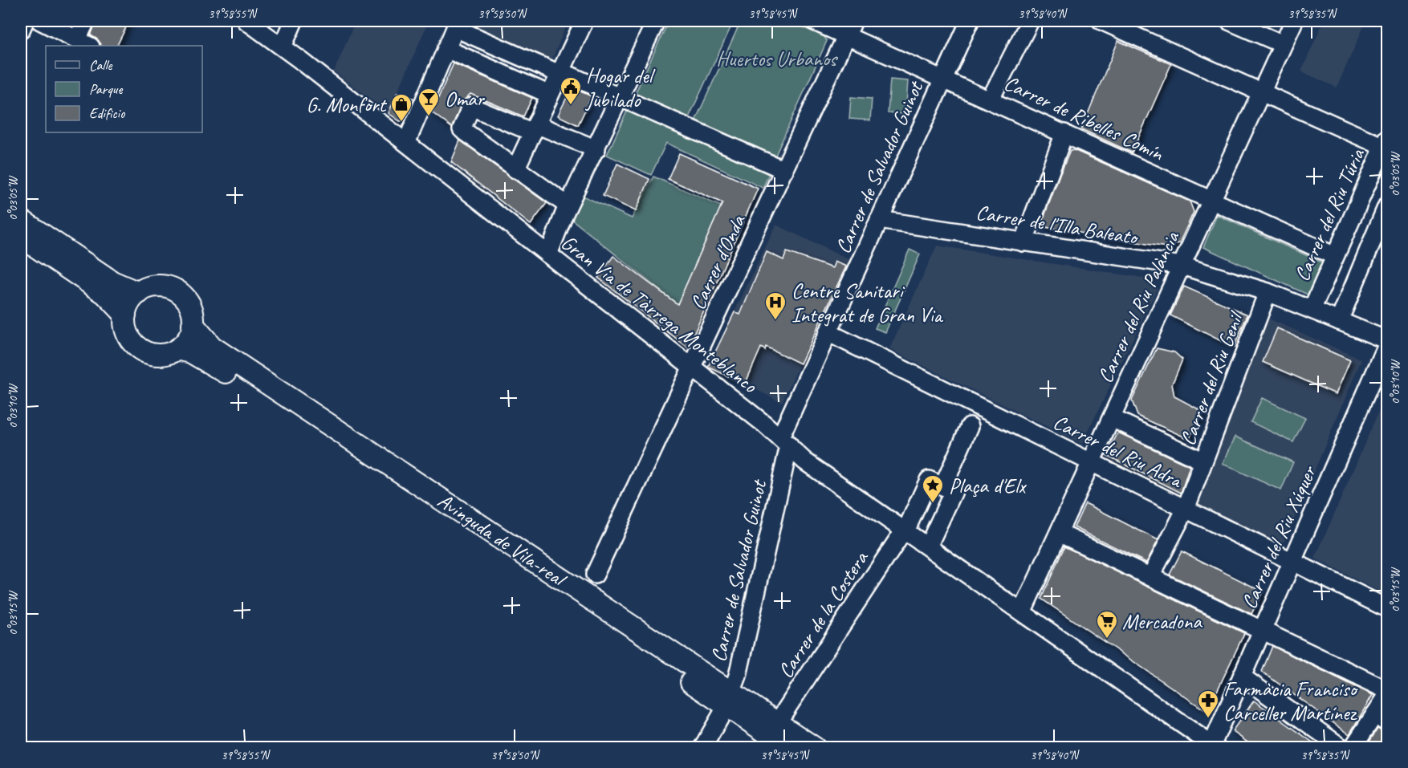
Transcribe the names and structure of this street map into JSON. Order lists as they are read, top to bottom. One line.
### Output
{"streets":{"main road":["Avinguda de Vila-real"],"street":["Carrer de Ribelles Comín","Carrer de Salvador Guinot","Carrer del Riu Túria","Carrer de l'Illa Baleato","Carrer d'Onda","Carrer del Riu Palància","Gran Via de Tàrrega Monteblanco","Carrer del Riu Genil","Carrer del Riu Adra","Carrer del Riu Xúquer","Carrer de la Costera"]},"crossings":[["Carrer de Ribelles Comín","Carrer de Salvador Guinot"],["Carrer de Ribelles Comín","Carrer del Riu Túria"],["Carrer de Ribelles Comín","Carrer d'Onda"],["Carrer de Ribelles Comín","Carrer del Riu Palància"],["Carrer de Salvador Guinot","Carrer de l'Illa Baleato"],["Carrer de Salvador Guinot","Gran Via de Tàrrega Monteblanco"],["Carrer de Salvador Guinot","Carrer del Riu Adra"],["Carrer de Salvador Guinot","Avinguda de Vila-real"],["Carrer del Riu Túria","Carrer de l'Illa Baleato"],["Carrer de l'Illa Baleato","Carrer del Riu Palància"],["Carrer de l'Illa Baleato","Carrer del Riu Genil"],["Carrer d'Onda","Gran Via de Tàrrega Monteblanco"],["Carrer del Riu Palància","Gran Via de Tàrrega Monteblanco"],["Carrer del Riu Palància","Carrer del Riu Adra"],["Gran Via de Tàrrega Monteblanco","Carrer del Riu Xúquer"],["Gran Via de Tàrrega Monteblanco","Carrer de la Costera"],["Carrer del Riu Genil","Carrer del Riu Adra"],["Carrer del Riu Adra","Carrer del Riu Xúquer"],["Avinguda de Vila-real","Carrer de la Costera"]],"parks":["Huertos Urbanos"],"places":{"public building":["Hogar del Jubilado"],"bar":["Omar"],"shop":["G. Monfort"],"hospital":["Centre Sanitari Integrat de Gran Via"],"place":["Plaça d'Elx"],"supermarket":["Mercadona"],"pharmacy":["Farmàcia Franciso Carceller Martínez"]},"legend":["Calle","Parque","Edificio"],"coordinates":["39°58'55\"N","39°58'50\"N","39°58'45\"N","39°58'40\"N","39°58'35\"N","0°03'05\"W","0°03'10\"W","0°03'15\"W"]}
